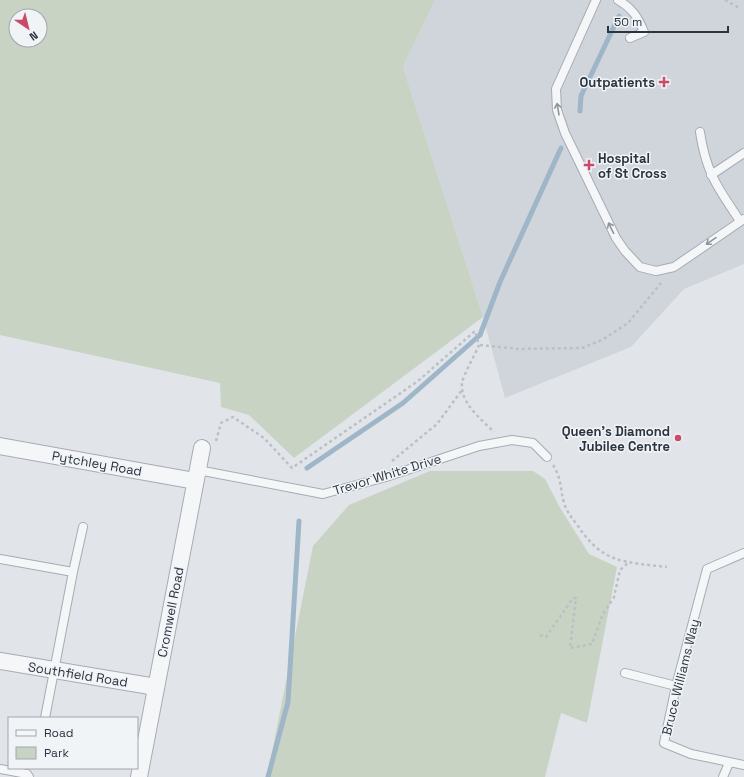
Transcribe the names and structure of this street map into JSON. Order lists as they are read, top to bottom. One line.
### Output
{"streets":{"street":["Pytchley Road","Cromwell Road","Southfield Road"],"lane":["Trevor White Drive","Bruce Williams Way"]},"crossings":[["Pytchley Road","Trevor White Drive"],["Pytchley Road","Cromwell Road"],["Trevor White Drive","Cromwell Road"],["Cromwell Road","Southfield Road"]],"places":{"health":["Outpatients","Hospital of St Cross"],"other":["Queen's Diamond Jubilee Centre"]},"legend":["Road","Park"],"scale_bar":"50 m","north":"bottom right"}
